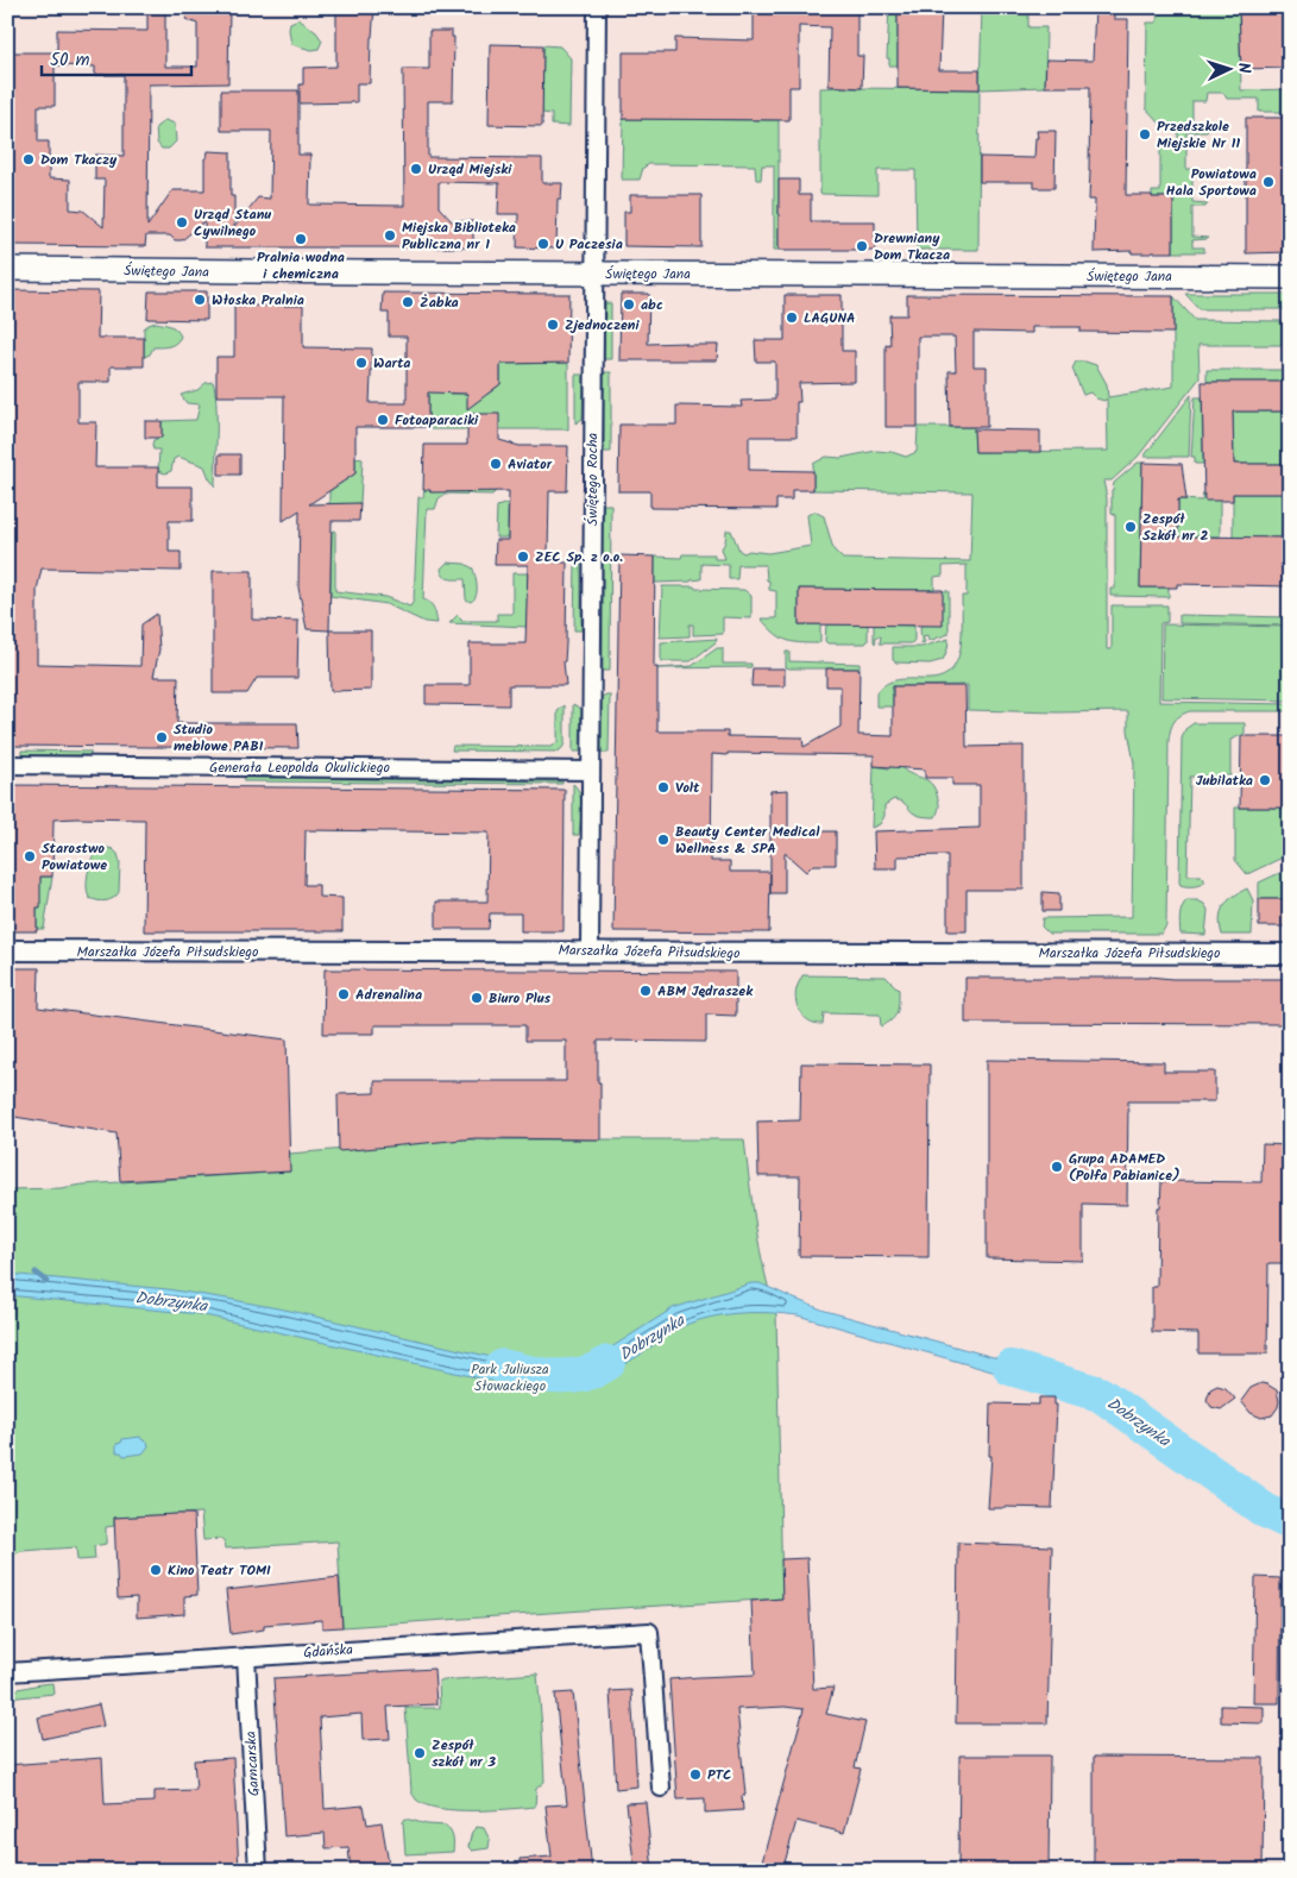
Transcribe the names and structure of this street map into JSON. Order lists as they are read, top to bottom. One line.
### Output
{"streets":{"main road":["Świętego Jana"],"street":["Świętego Rocha","Generała Leopolda Okulickiego","Marszałka Józefa Piłsudskiego","Gdańska","Garncarska"]},"crossings":[["Świętego Jana","Świętego Rocha"],["Świętego Rocha","Generała Leopolda Okulickiego"],["Świętego Rocha","Marszałka Józefa Piłsudskiego"],["Gdańska","Garncarska"]],"water":["Dobrzynka"],"parks":["Park Juliusza Słowackiego"],"places":["Przedszkole Miejskie Nr 11","Dom Tkaczy","Urząd Miejski","Powiatowa Hala Sportowa","Urząd Stanu Cywilnego","Miejska Biblioteka Publiczna nr 1","Pralnia wodna i chemiczna","U Paczesia","Drewniany Dom Tkacza","Włoska Pralnia","Żabka","abc","LAGUNA","Zjednoczeni","Warta","Fotoaparaciki","Aviator","Zespół Szkół nr 2","ZEC Sp. z o.o.","Studio meblowe PABI","Jubilatka","Volt","Beauty Center Medical Wellness & SPA","Starostwo Powiatowe","ABM Jędraszek","Adrenalina","Biuro Plus","Grupa ADAMED (Polfa Pabianice)","Kino Teatr TOMI","Zespół szkół nr 3","PTC"],"scale_bar":"50 m","north":"right"}
